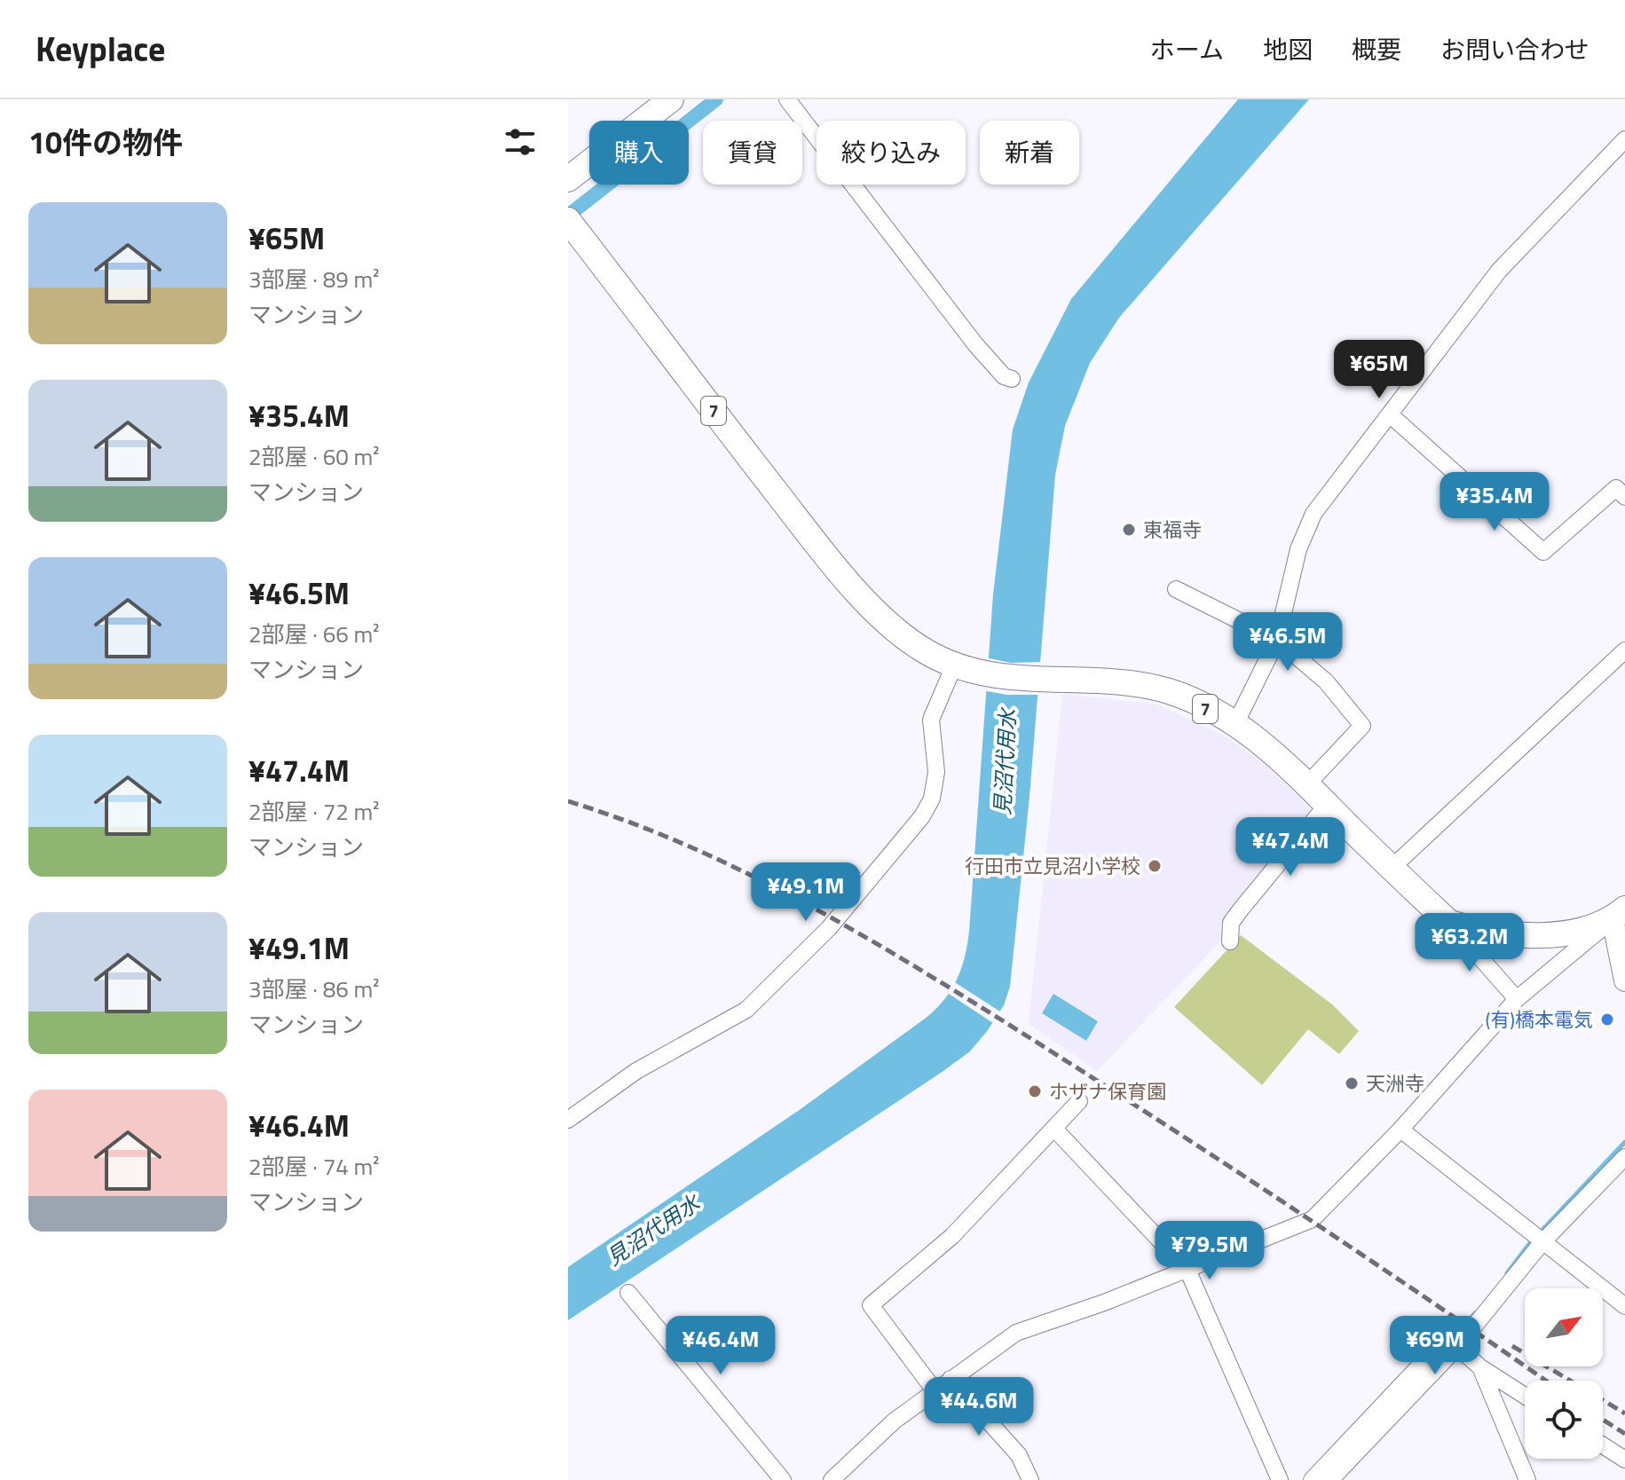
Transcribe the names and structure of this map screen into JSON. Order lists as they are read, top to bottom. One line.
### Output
{"streets":{"main road":["7"]},"water":["見沼代用水"],"places":["東福寺","行田市立見沼小学校","(有)橋本電気","天洲寺","ホザナ保育園"],"north":"top right","page":{"header":"Keyplace","nav":["ホーム","地図","概要","お問い合わせ"],"heading":"10件の物件","chip":["購入","賃貸","絞り込み","新着"],"list":[{"name":"¥65M","note":"3部屋 · 89 m² · マンション"},{"name":"¥35.4M","note":"2部屋 · 60 m² · マンション"},{"name":"¥46.5M","note":"2部屋 · 66 m² · マンション"},{"name":"¥47.4M","note":"2部屋 · 72 m² · マンション"},{"name":"¥49.1M","note":"3部屋 · 86 m² · マンション"},{"name":"¥46.4M","note":"2部屋 · 74 m² · マンション"}],"price":["¥65M","¥35.4M","¥46.5M","¥47.4M","¥49.1M","¥63.2M","¥79.5M","¥46.4M","¥69M","¥44.6M"]}}
